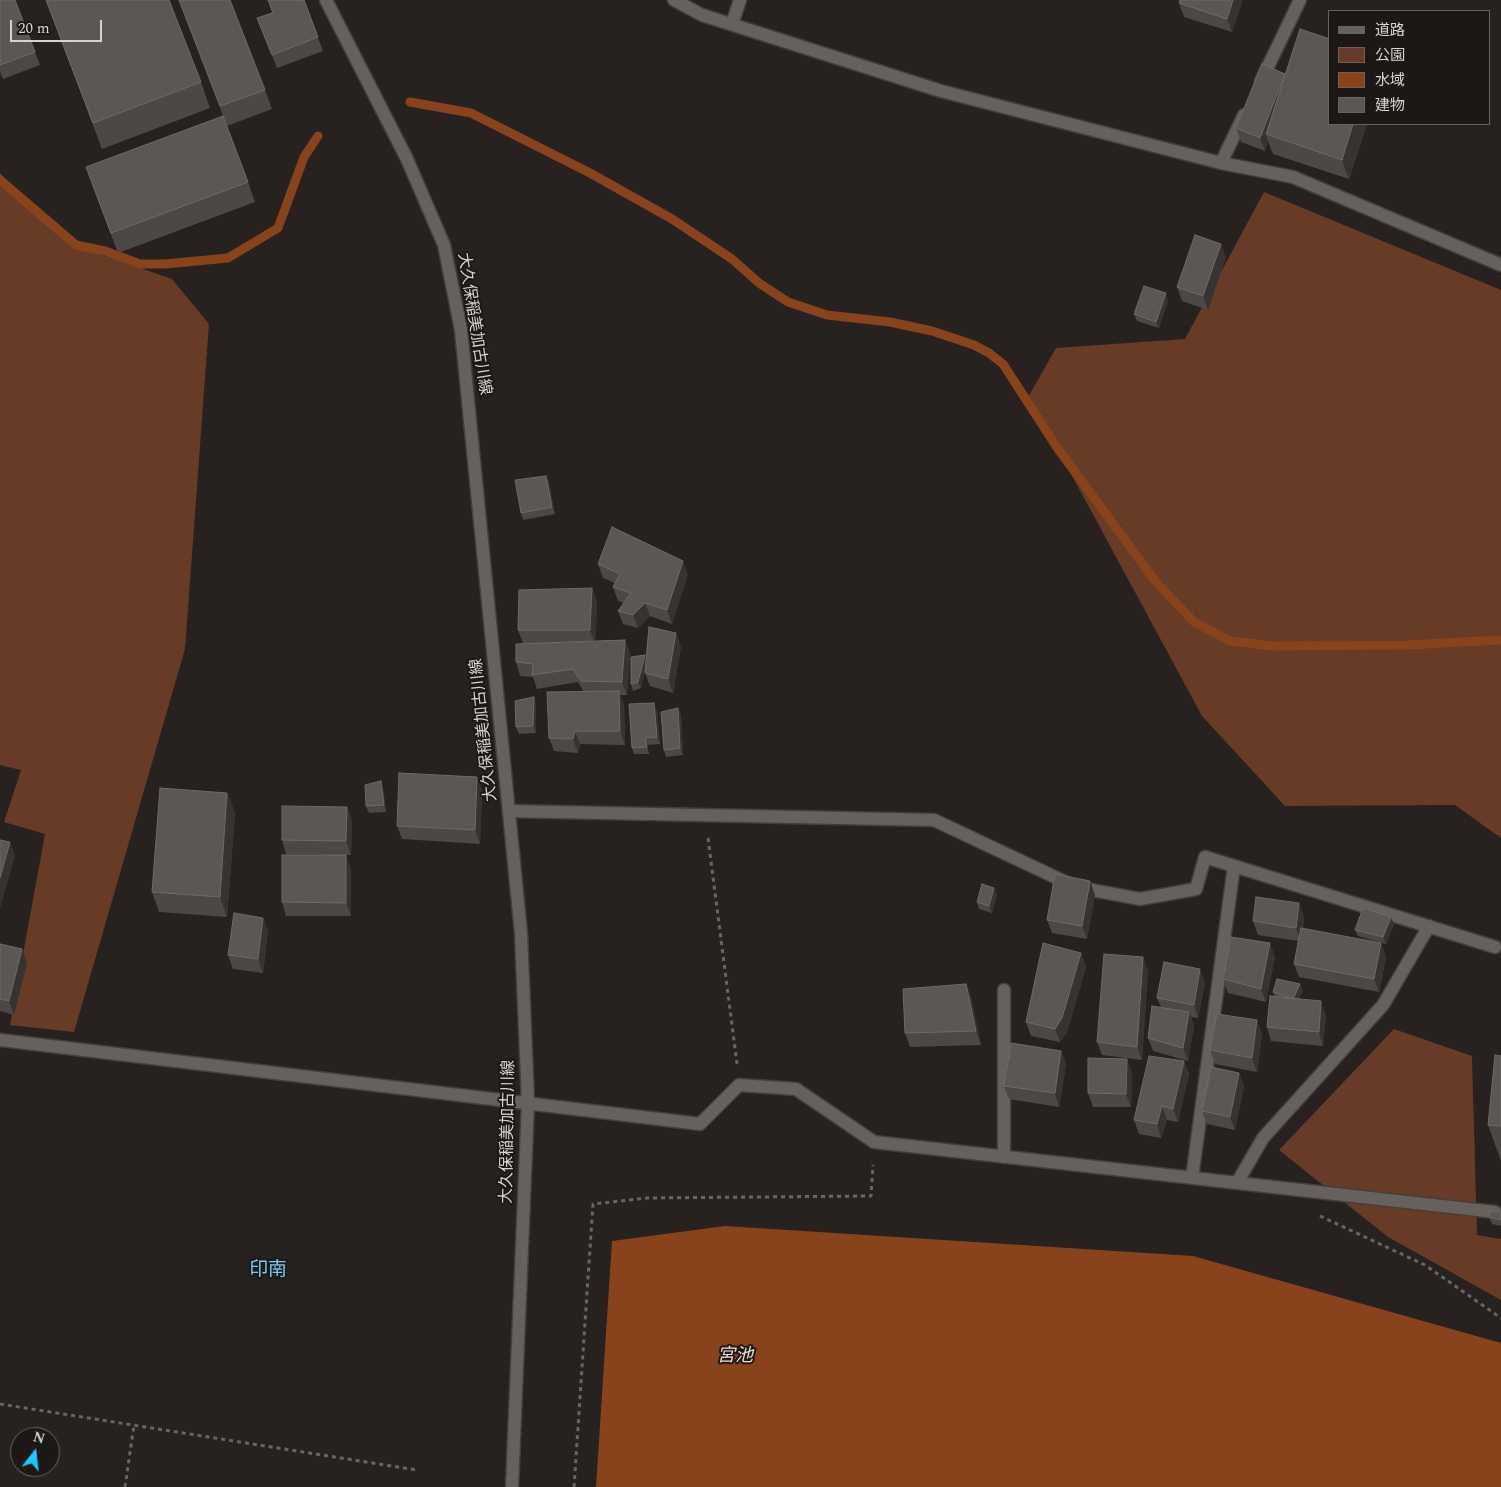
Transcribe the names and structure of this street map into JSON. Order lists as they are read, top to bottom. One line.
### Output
{"streets":{"street":["大久保稲美加古川線"]},"districts":["印南"],"water":["宮池"],"legend":["道路","公園","水域","建物"],"scale_bar":"20 m","north":"top"}
